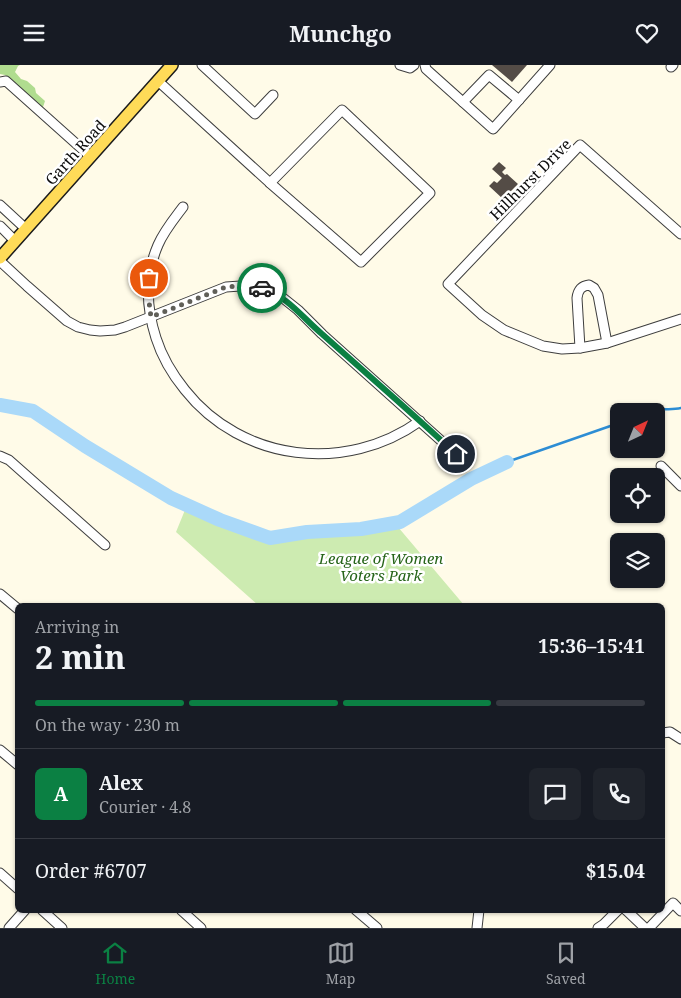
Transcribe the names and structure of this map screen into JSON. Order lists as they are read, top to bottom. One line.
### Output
{"streets":{"main road":["Garth Road"],"street":["Hillhurst Drive"]},"parks":["League of Women Voters Park"],"north":"top right","page":{"header":"Munchgo","heading":["2 min","Arriving in","15:36–15:41"],"panel":["Alex","Courier · 4.8","Order #6707","$15.04"],"bar":"On the way · 230 m","round":"A","tabs":["Home","Map","Saved"]}}
